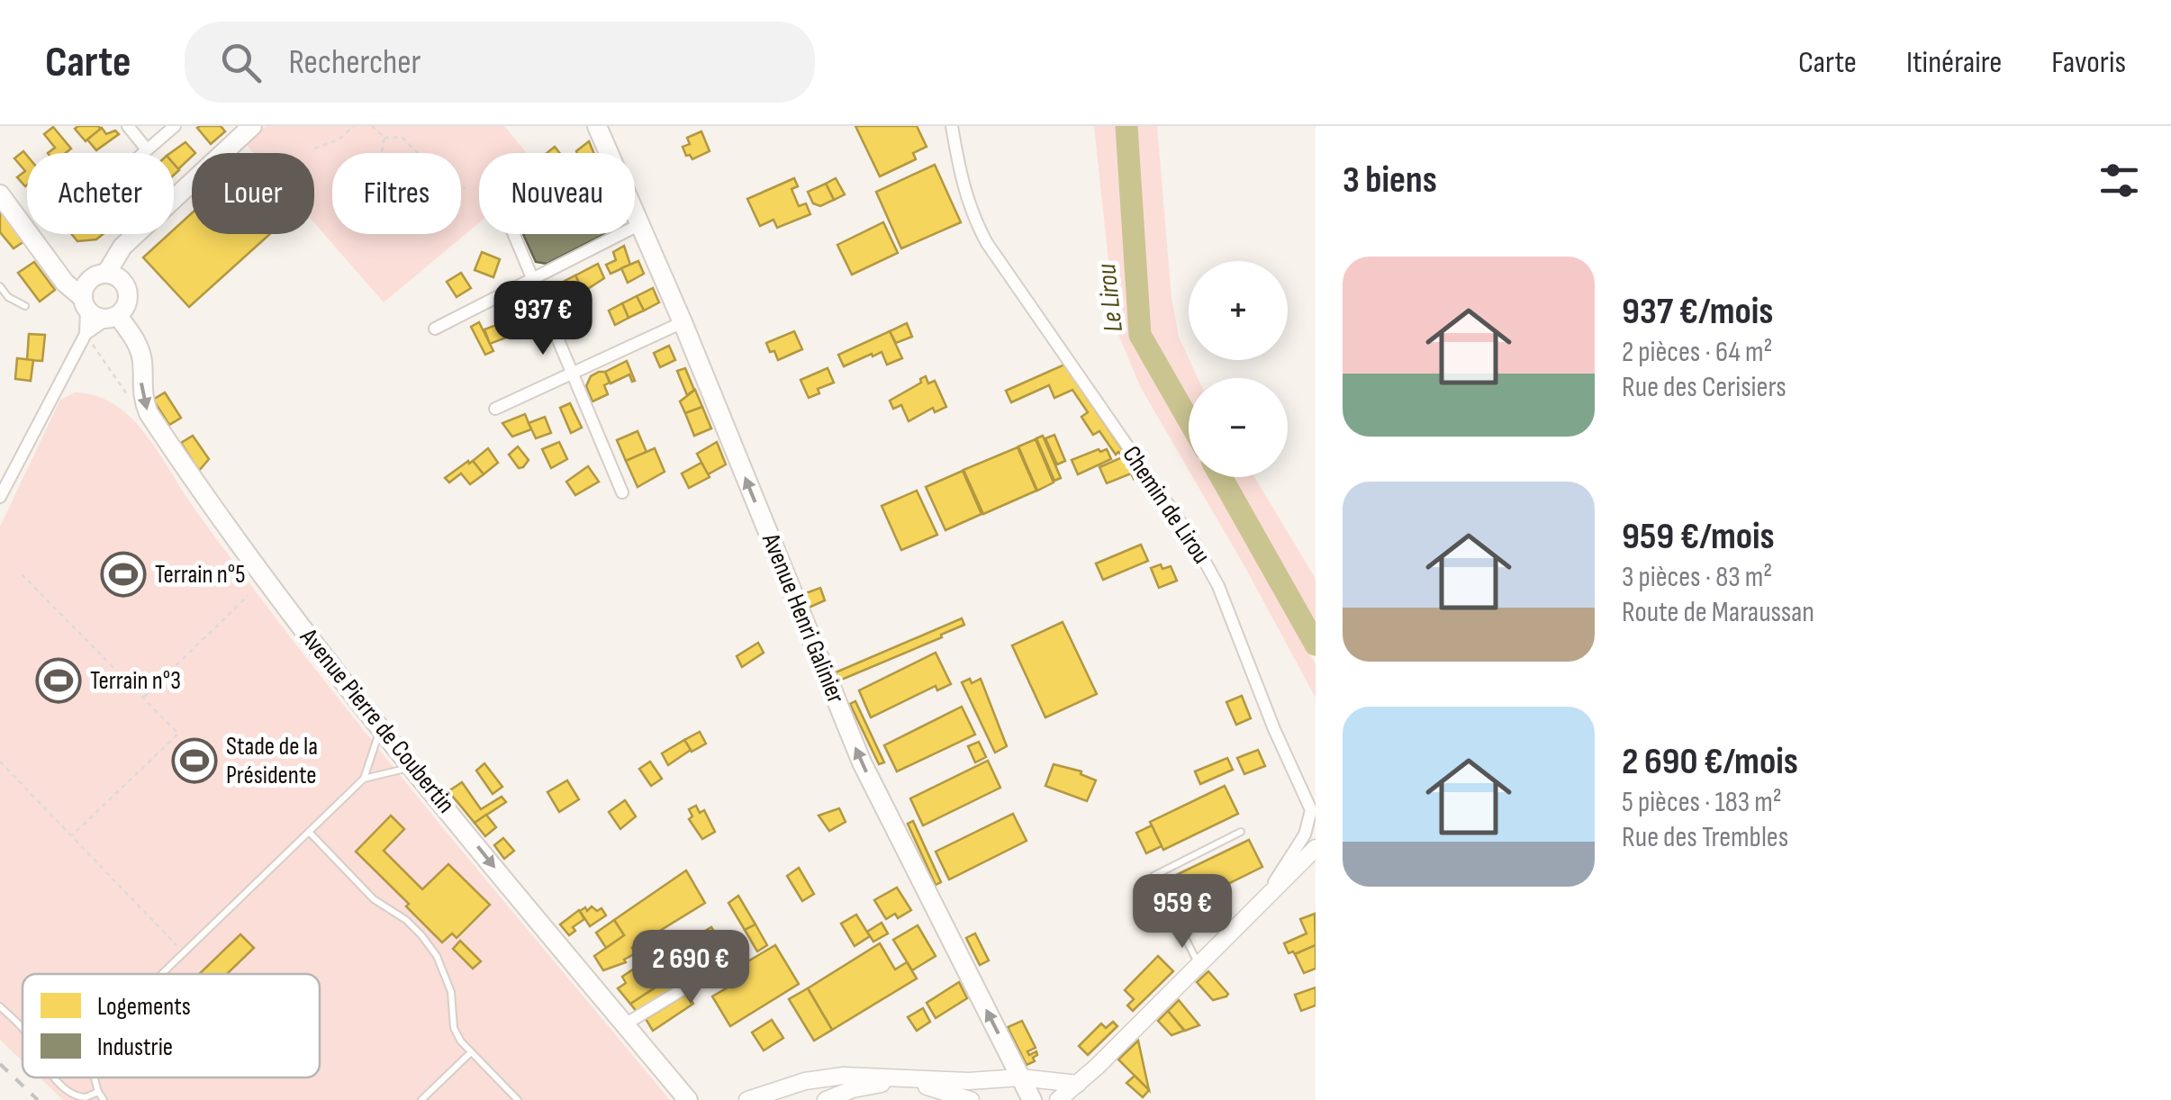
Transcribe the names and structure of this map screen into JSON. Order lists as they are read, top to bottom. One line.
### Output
{"streets":{"main road":["Avenue Henri Galinier","Avenue Pierre de Coubertin"],"street":["Chemin de Lirou"]},"one_way":["Avenue Henri Galinier","Avenue Pierre de Coubertin"],"water":["Le Lirou"],"places":{"sports":["Terrain n°5","Terrain n°3","Stade de la Présidente"]},"legend":["Logements","Industrie"],"page":{"header":"Carte","search":"Rechercher","nav":["Carte","Itinéraire","Favoris"],"heading":"3 biens","chip":["Acheter","Louer","Filtres","Nouveau"],"list":[{"name":"937 €/mois","note":"2 pièces · 64 m² · Rue des Cerisiers"},{"name":"959 €/mois","note":"3 pièces · 83 m² · Route de Maraussan"},{"name":"2 690 €/mois","note":"5 pièces · 183 m² · Rue des Trembles"}],"map_buttons":["+","−"],"price":["937 €","959 €","2 690 €"]}}
